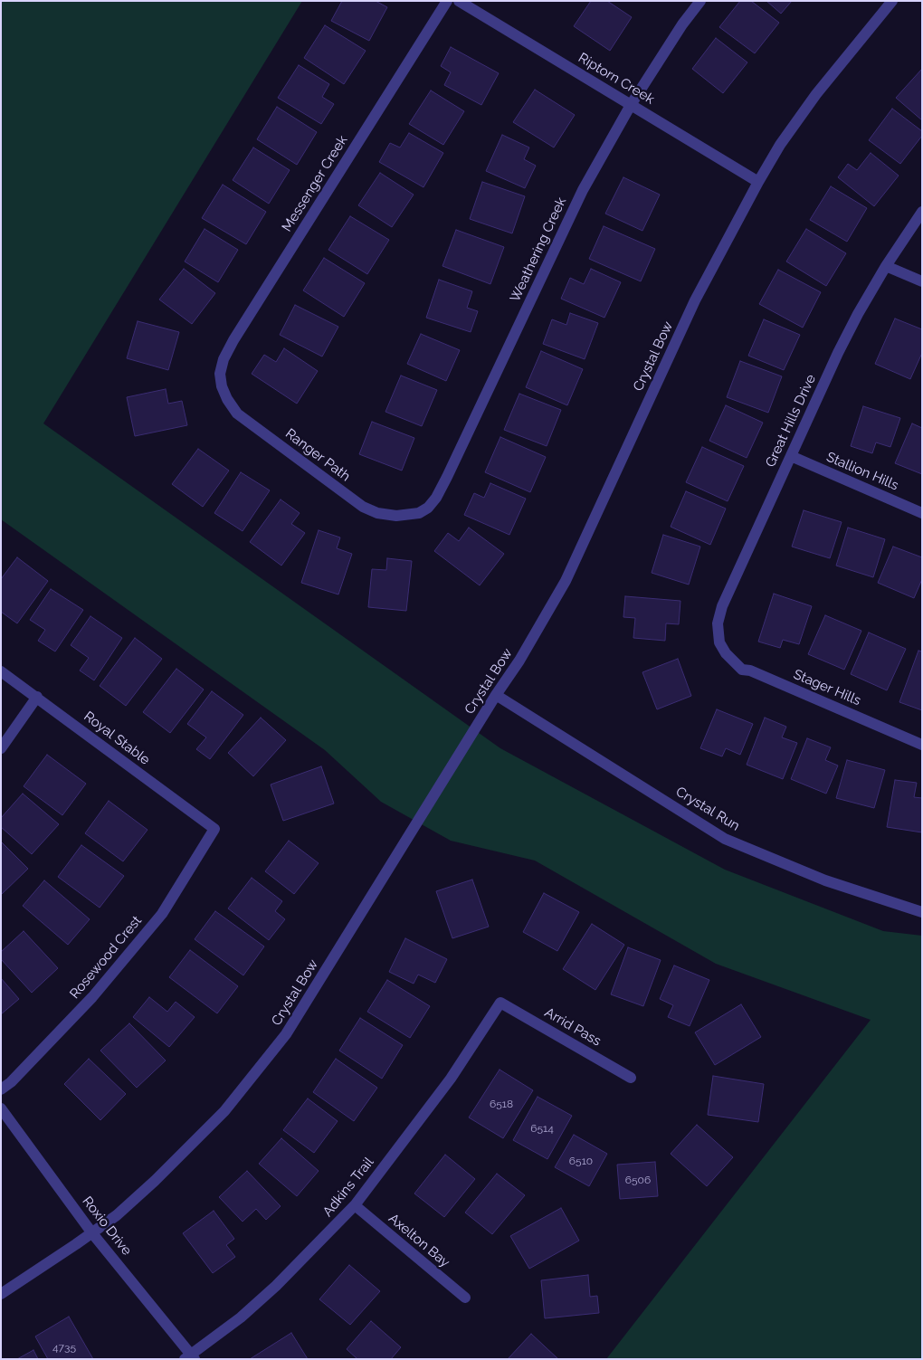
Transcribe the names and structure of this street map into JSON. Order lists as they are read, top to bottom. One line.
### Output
{"streets":{"street":["Riptorn Creek","Messenger Creek","Weathering Creek","Crystal Bow","Great Hills Drive","Ranger Path","Stallion Hills","Stager Hills","Royal Stable","Crystal Run","Rosewood Crest","Arrid Pass","Adkins Trail","Roxio Drive","Axelton Bay"]},"crossings":[["Riptorn Creek","Weathering Creek"],["Riptorn Creek","Crystal Bow"],["Messenger Creek","Ranger Path"],["Weathering Creek","Ranger Path"],["Crystal Bow","Crystal Run"],["Crystal Bow","Roxio Drive"],["Great Hills Drive","Stallion Hills"],["Great Hills Drive","Stager Hills"],["Royal Stable","Rosewood Crest"],["Arrid Pass","Adkins Trail"],["Adkins Trail","Roxio Drive"],["Adkins Trail","Axelton Bay"]],"house_numbers":["6518","6514","6510","6506","4735"]}
